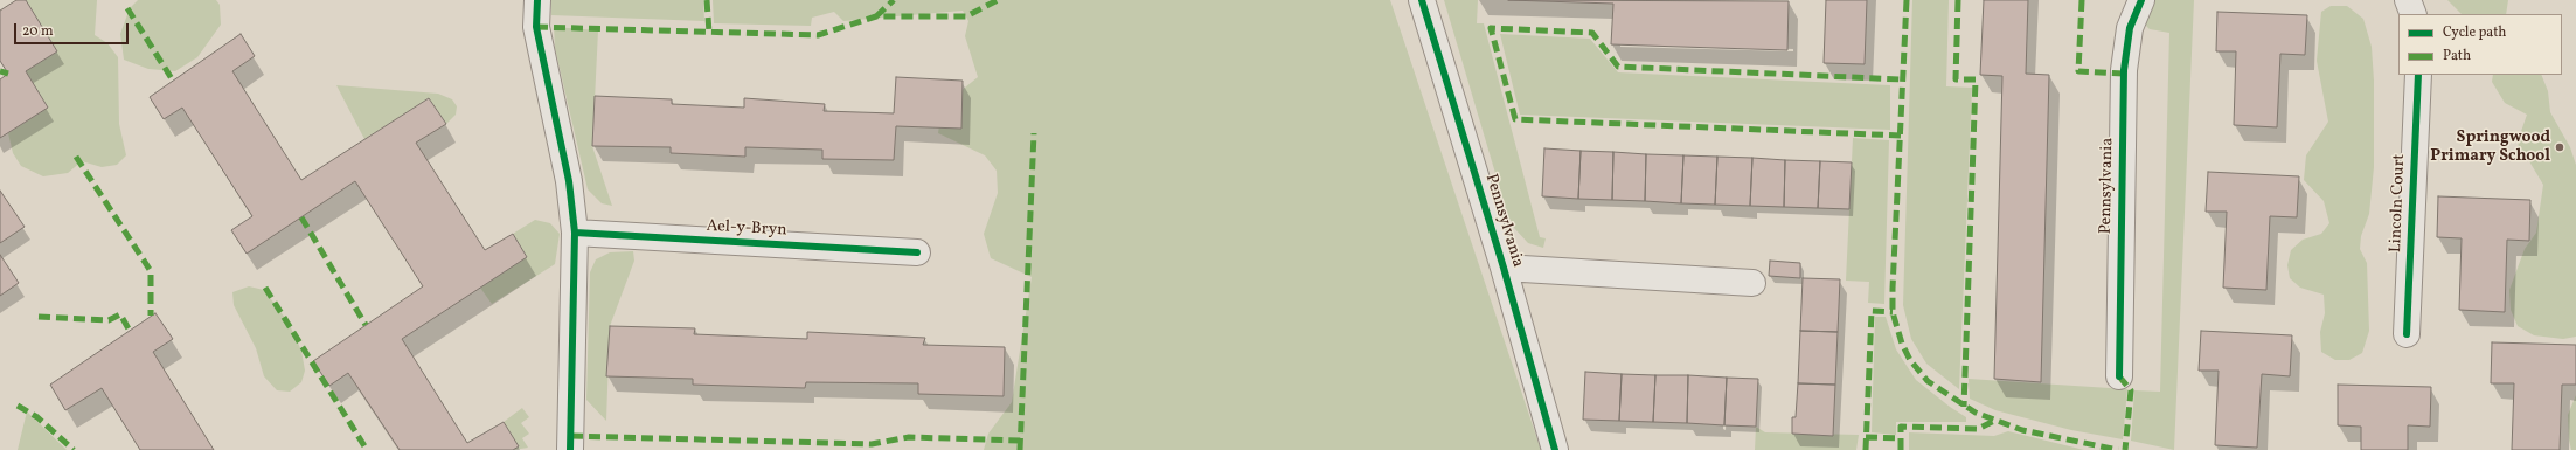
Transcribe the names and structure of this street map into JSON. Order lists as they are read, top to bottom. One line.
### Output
{"streets":{"street":["Pennsylvania","Lincoln Court","Ael-y-Bryn"]},"places":["Springwood Primary School"],"legend":["Cycle path","Path"],"scale_bar":"20 m"}
